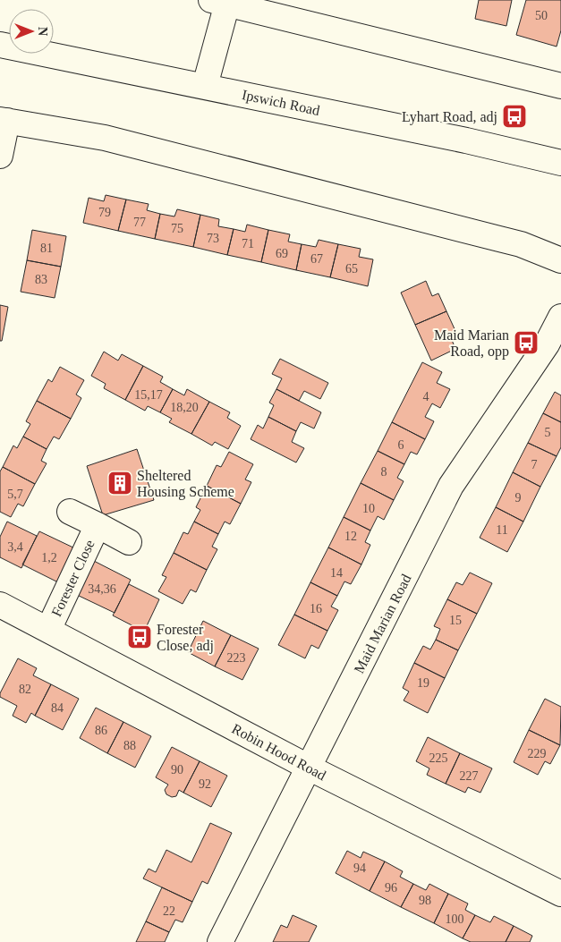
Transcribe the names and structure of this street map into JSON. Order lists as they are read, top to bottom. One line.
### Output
{"streets":{"main road":["Ipswich Road","Forester Close","Maid Marian Road","Robin Hood Road"]},"crossings":[["Forester Close","Robin Hood Road"],["Maid Marian Road","Robin Hood Road"]],"places":{"bus stop":["Lyhart Road, adj","Maid Marian Road, opp","Forester Close, adj"],"building":["Sheltered Housing Scheme"]},"house_numbers":["50","79","77","75","73","71","81","69","67","65","83","15,17","4","18,20","5","6","7","8","5,7","9","10","11","12","3,4","1,2","14","34,36","16","15","223","19","82","84","86","88","229","225","90","227","92","94","96","98","22","100"],"north":"right"}
